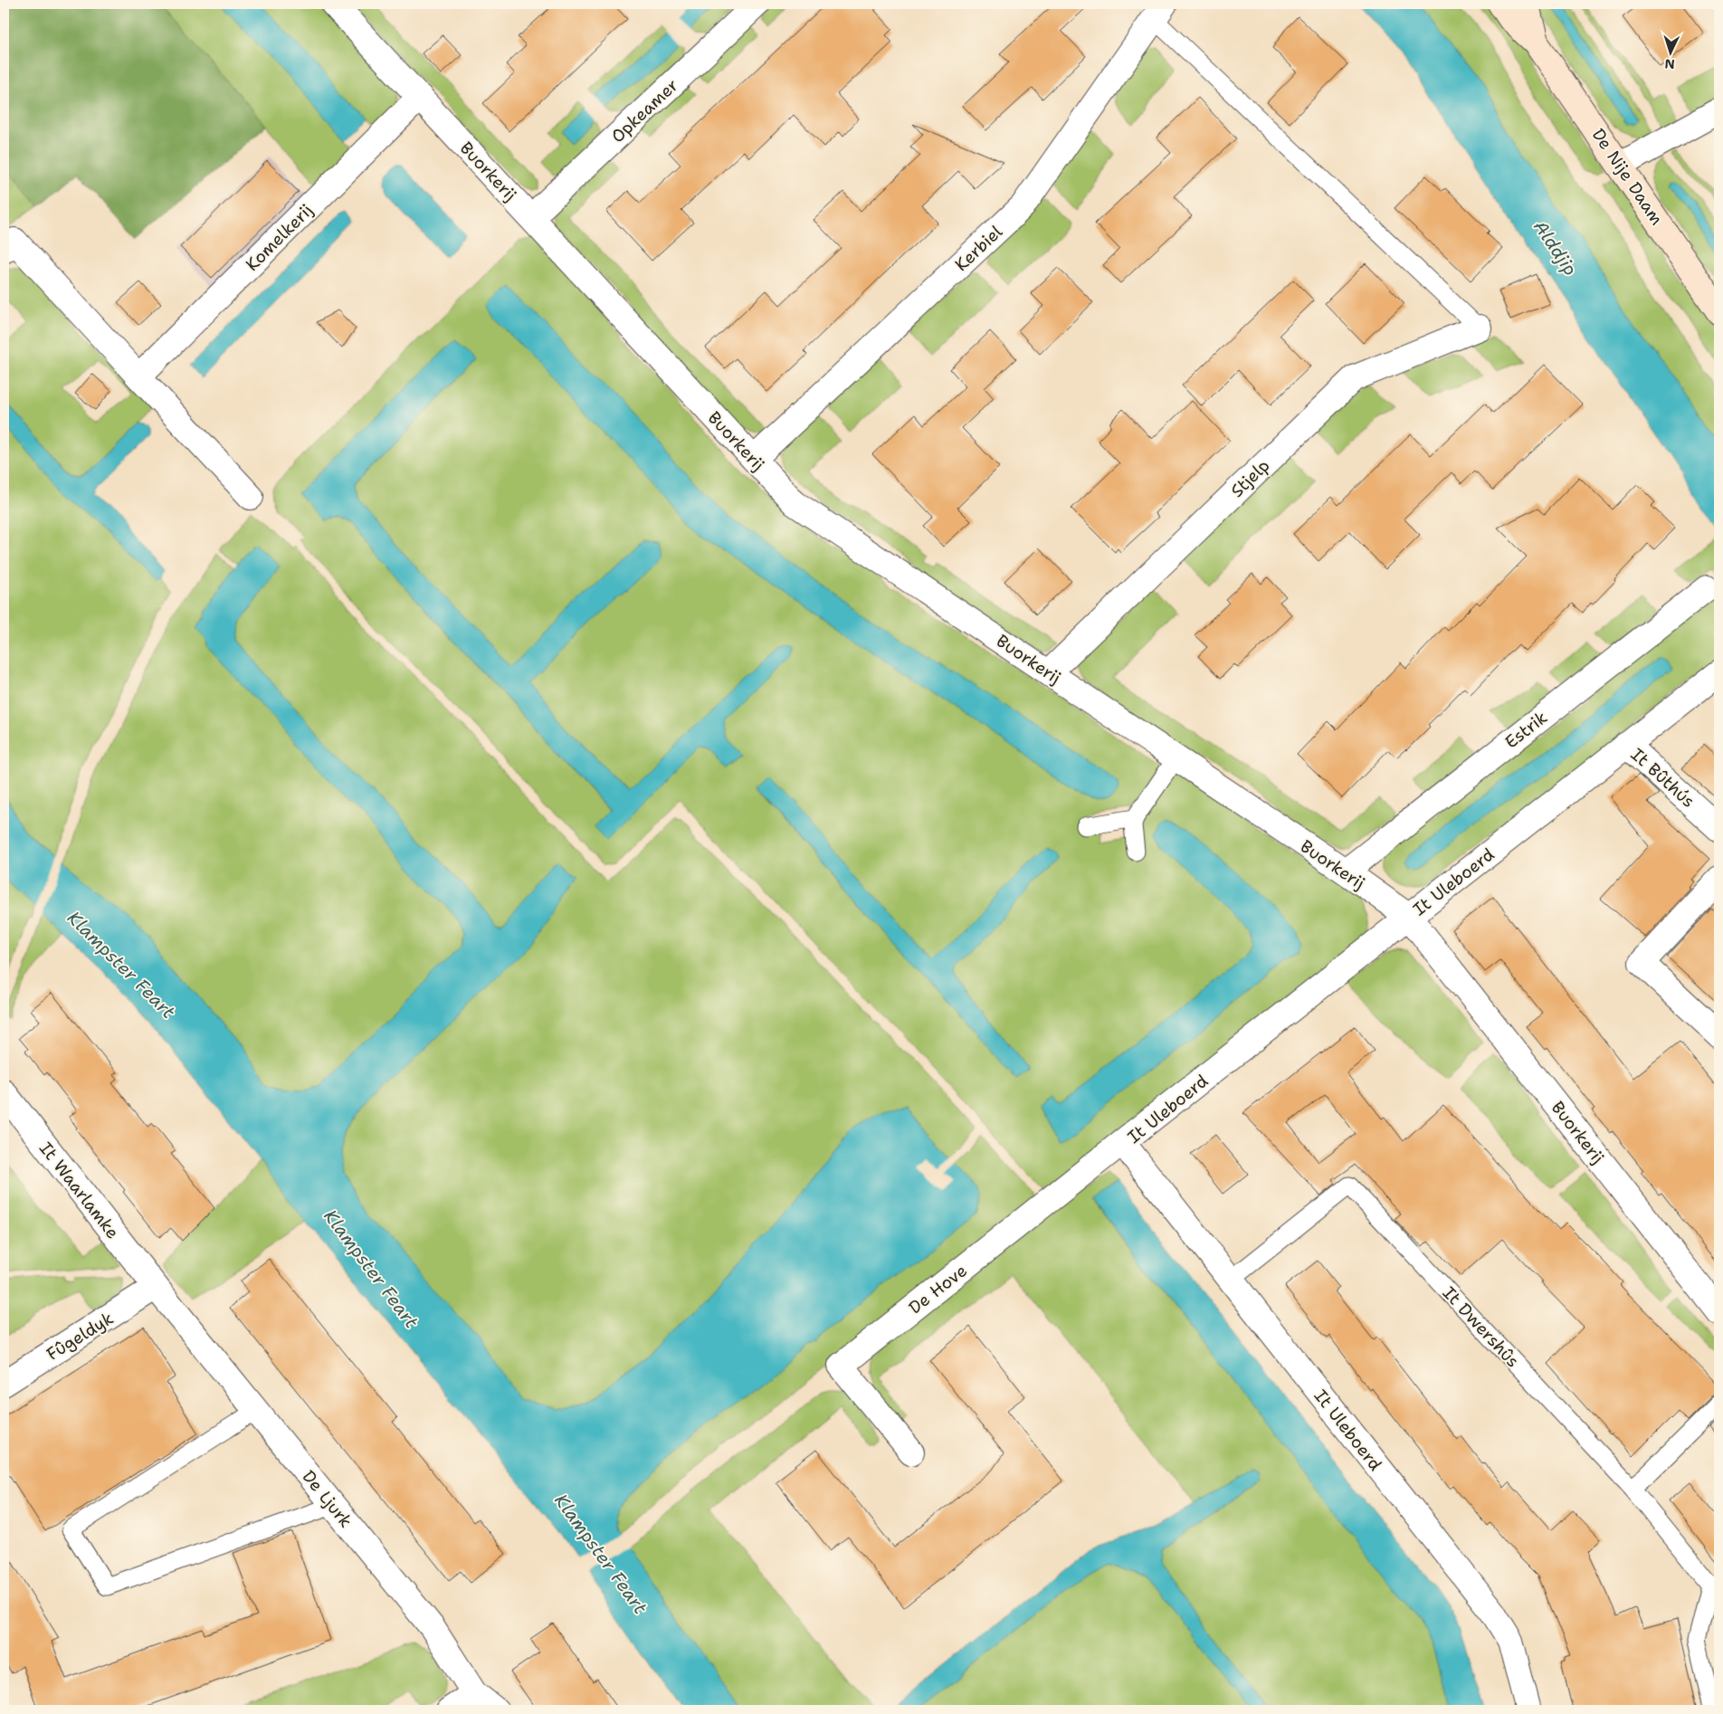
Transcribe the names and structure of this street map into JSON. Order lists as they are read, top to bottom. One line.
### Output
{"streets":{"street":["Opkeamer","Buorkerij","De Nije Daam","Komelkerij","Kerbiel","Stjelp","Estrik","It Bûthús","It Uleboerd","It Waarlamke","De Hove","Fûgeldyk","De Ljurk"],"lane":["It Dwershûs"]},"crossings":[["Opkeamer","Buorkerij"],["Buorkerij","Komelkerij"],["Buorkerij","Kerbiel"],["Buorkerij","Stjelp"],["Buorkerij","Estrik"],["Buorkerij","It Uleboerd"],["It Bûthús","It Uleboerd"],["It Uleboerd","De Hove"],["It Uleboerd","It Dwershûs"],["It Waarlamke","Fûgeldyk"],["It Waarlamke","De Ljurk"],["Fûgeldyk","De Ljurk"]],"water":["Alddjip","Klampster Feart"],"north":"bottom"}
